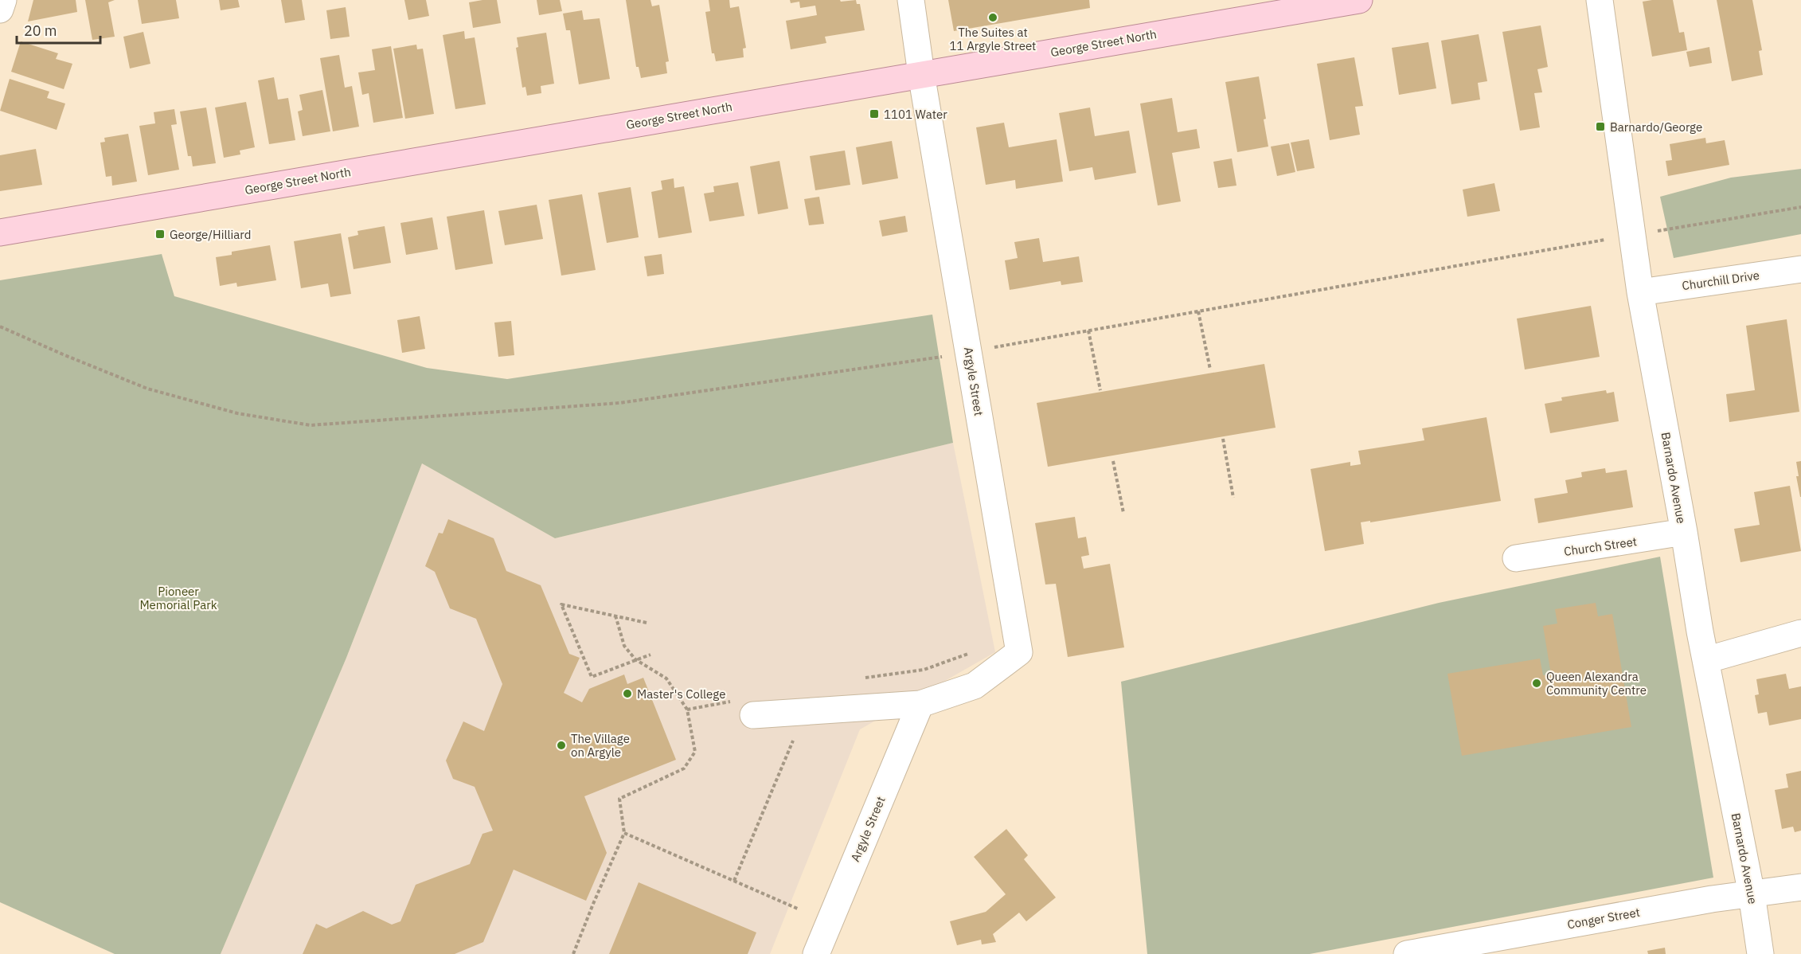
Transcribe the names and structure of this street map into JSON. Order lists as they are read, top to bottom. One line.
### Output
{"streets":{"main road":["George Street North"],"street":["Churchill Drive","Argyle Street","Barnardo Avenue","Church Street","Conger Street"]},"crossings":[["George Street North","Argyle Street"],["Churchill Drive","Barnardo Avenue"],["Barnardo Avenue","Church Street"],["Barnardo Avenue","Conger Street"]],"parks":["Pioneer Memorial Park"],"places":{"other":["The Suites at 11 Argyle Street","Queen Alexandra Community Centre","Master's College","The Village on Argyle"],"transit":["1101 Water","Barnardo/George","George/Hilliard"]},"scale_bar":"20 m"}
